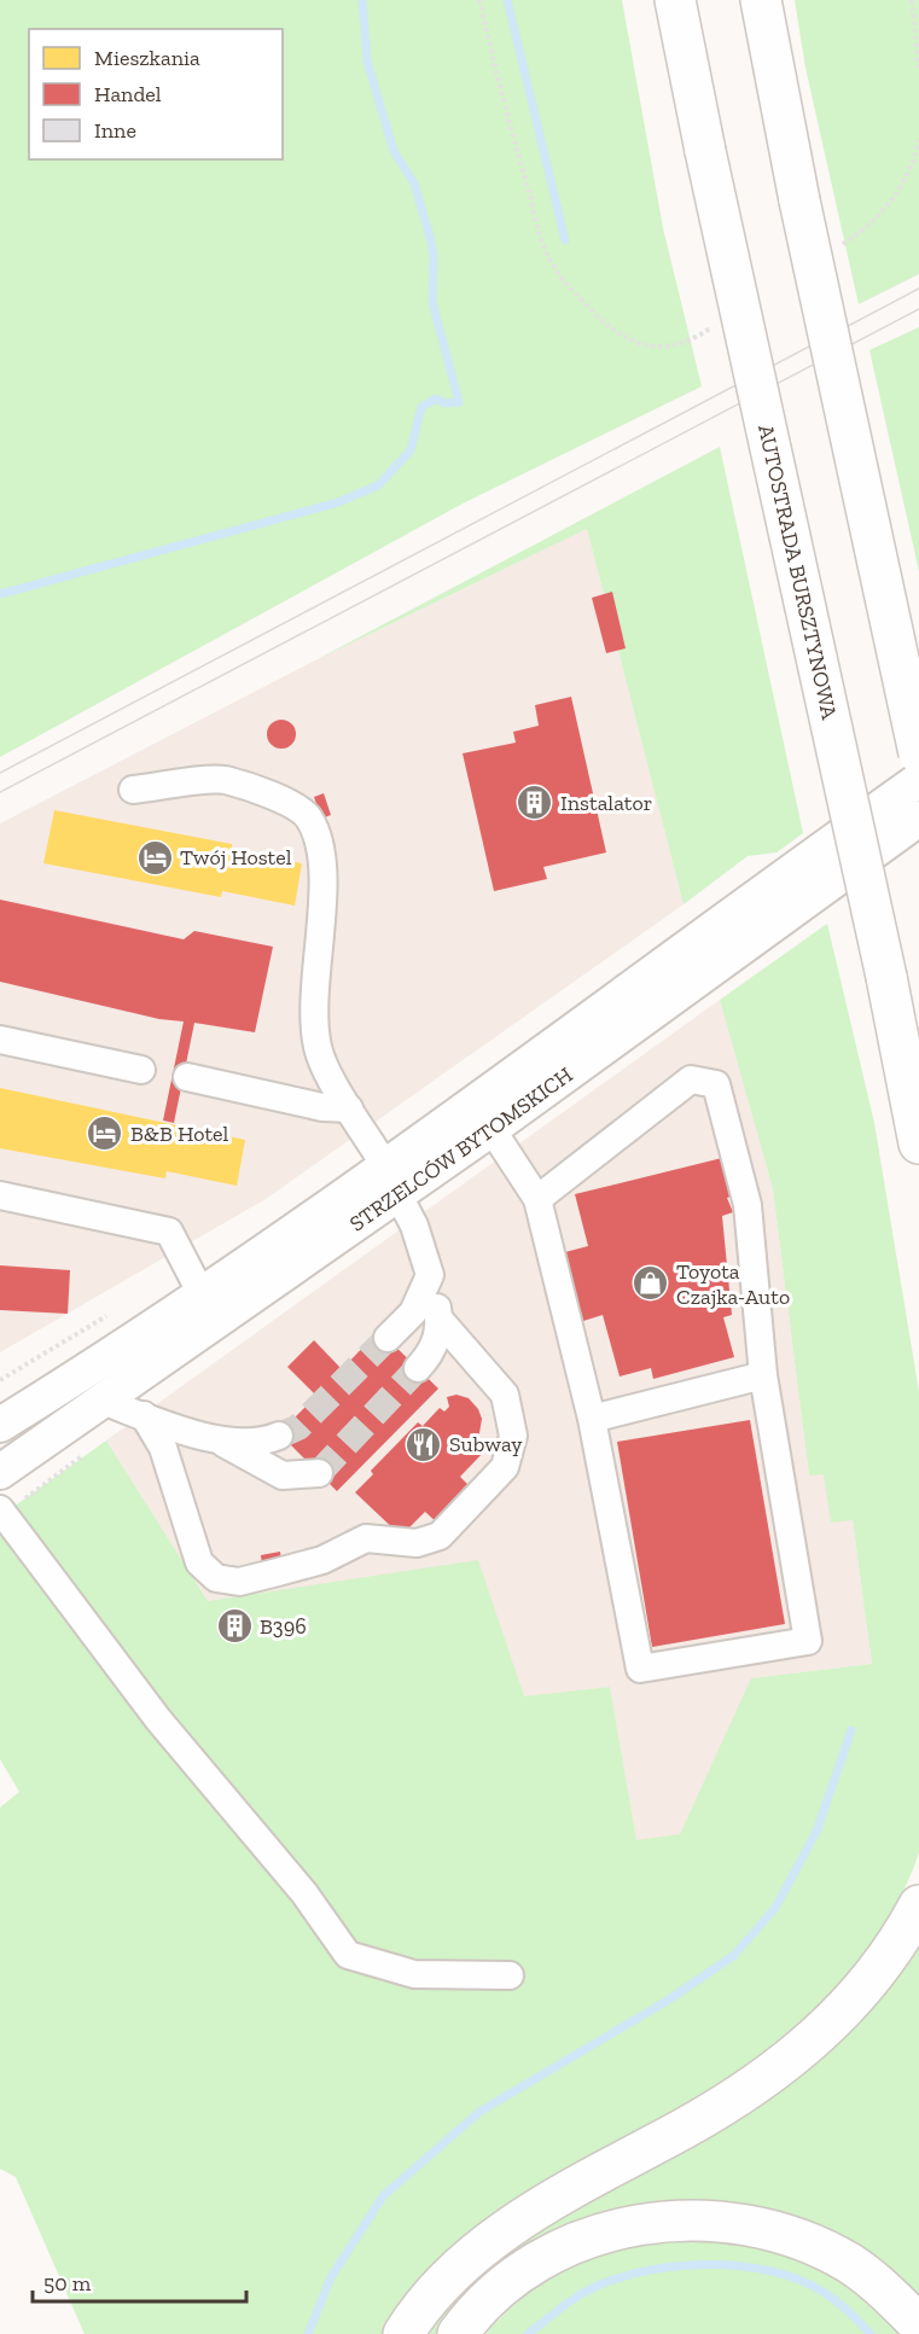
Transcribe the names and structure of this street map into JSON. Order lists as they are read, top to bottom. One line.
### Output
{"streets":{"highway":["AUTOSTRADA BURSZTYNOWA"],"main road":["STRZELCÓW BYTOMSKICH"]},"places":{"building":["Instalator","B396"],"hotel":["Twój Hostel","B&B Hotel"],"shop":["Toyota Czajka-Auto"],"restaurant":["Subway"]},"legend":["Mieszkania","Handel","Inne"],"scale_bar":"50 m"}
